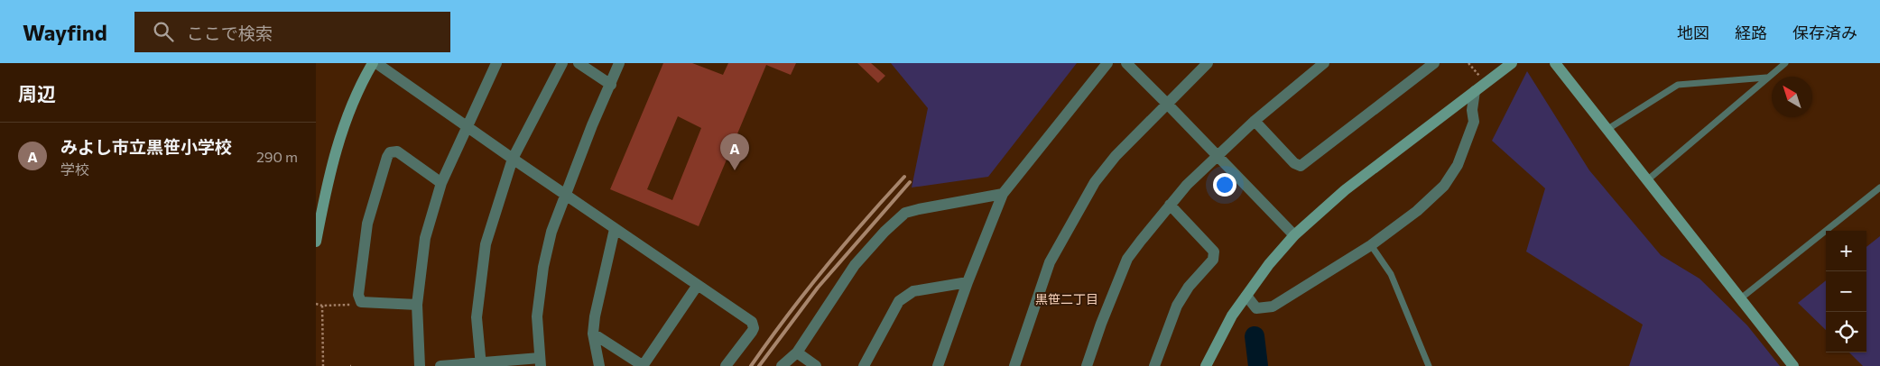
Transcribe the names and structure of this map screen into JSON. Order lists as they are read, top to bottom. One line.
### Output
{"districts":["黒笹二丁目"],"north":"top left","page":{"header":"Wayfind","search":"ここで検索","nav":["地図","経路","保存済み"],"heading":"周辺","list":[{"mark":"A","name":"みよし市立黒笹小学校","note":"学校","value":"290 m"}],"pins":"A","map_buttons":["+","−"]}}
